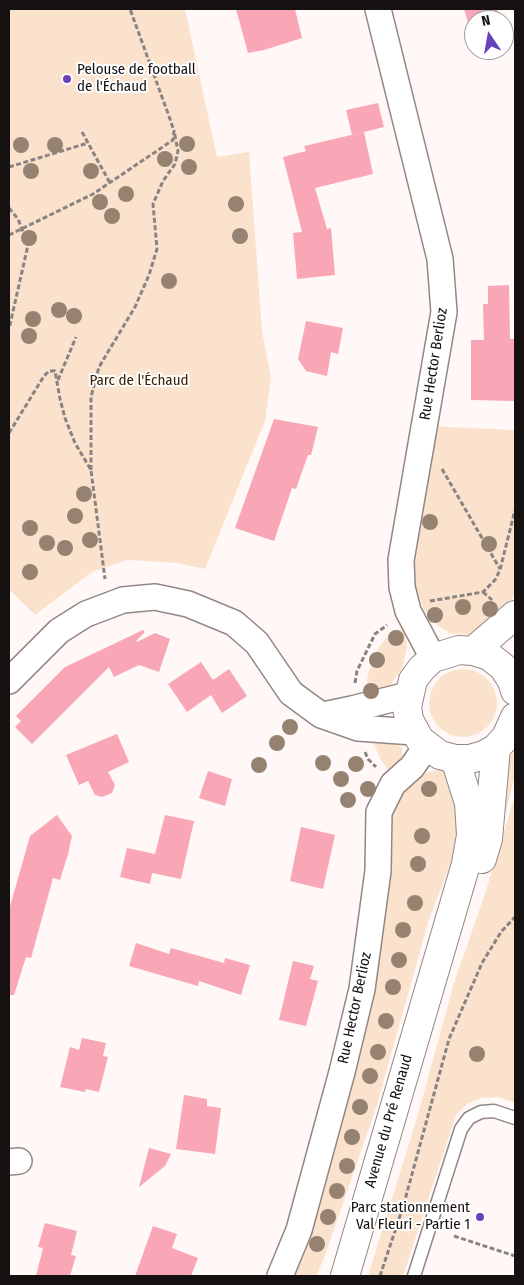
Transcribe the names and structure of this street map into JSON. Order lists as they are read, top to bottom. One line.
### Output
{"streets":{"main road":["Avenue du Pré Renaud"],"street":["Rue Hector Berlioz"]},"parks":["Parc de l'Échaud"],"places":["Pelouse de football de l'Échaud","Parc stationnement Val Fleuri - Partie 1"],"north":"top"}
